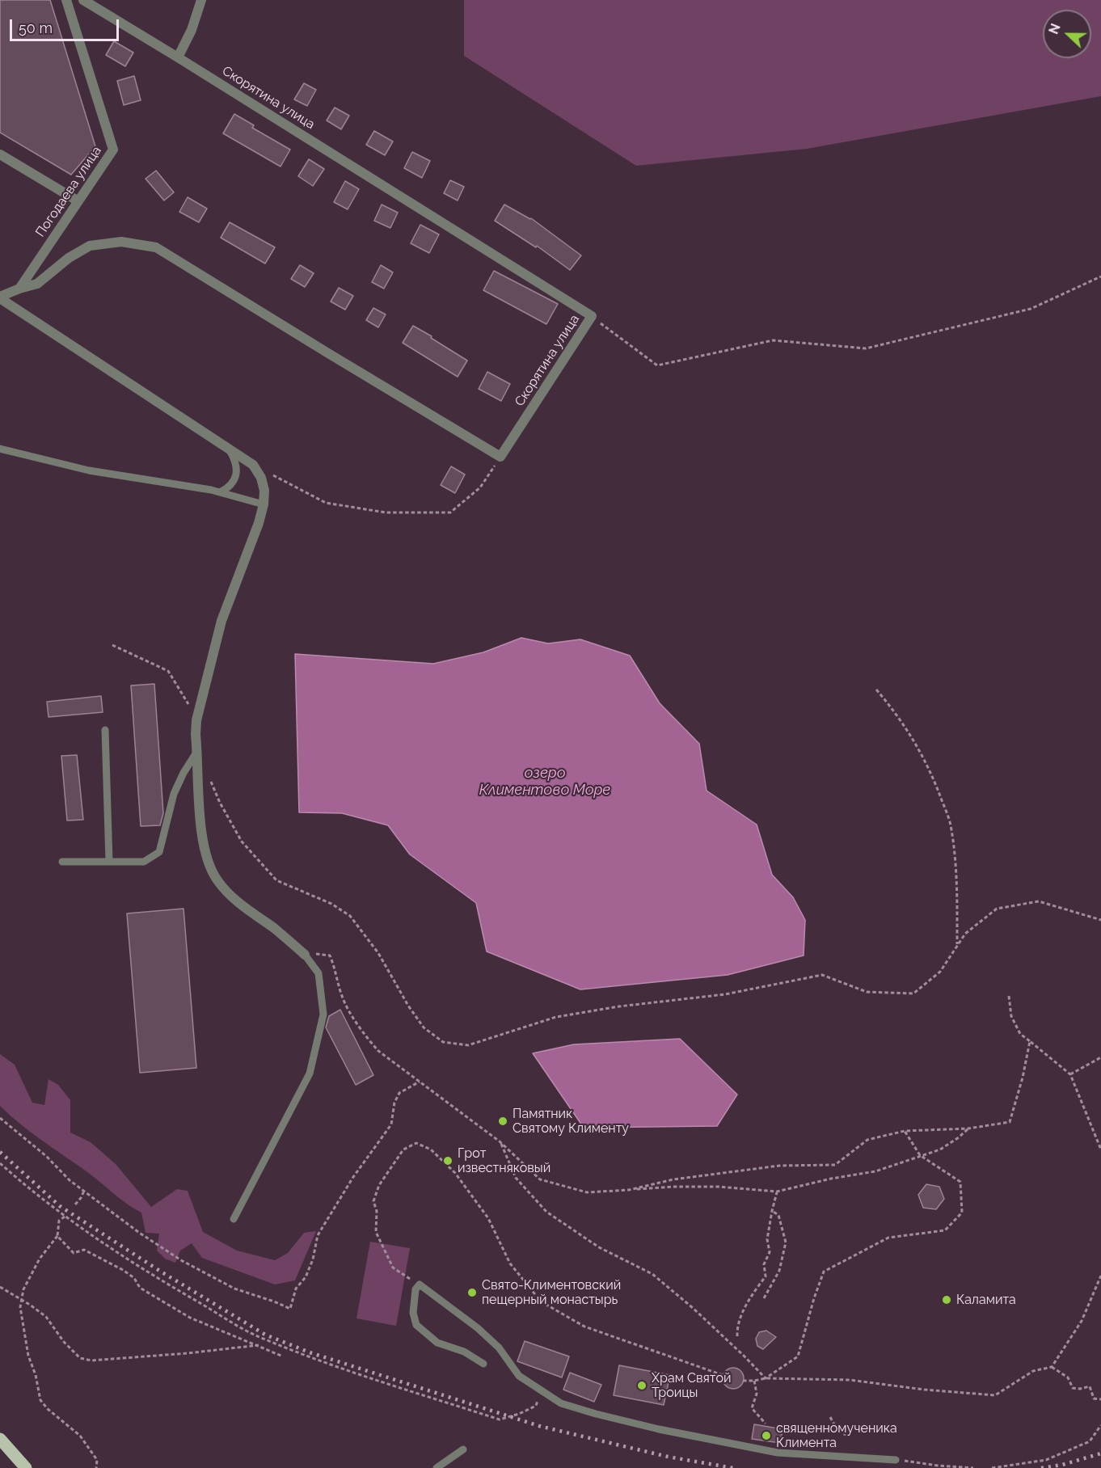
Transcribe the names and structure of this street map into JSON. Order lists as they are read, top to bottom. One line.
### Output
{"streets":{"street":["Скорятина улица","Погодаева улица"]},"water":["озеро Климентово Море"],"places":["Памятник Святому Клименту","Грот известняковый","Свято-Климентовский пещерный монастырь","Каламита","Храм Святой Троицы","священномученика Климента"],"scale_bar":"50 m","north":"left"}
